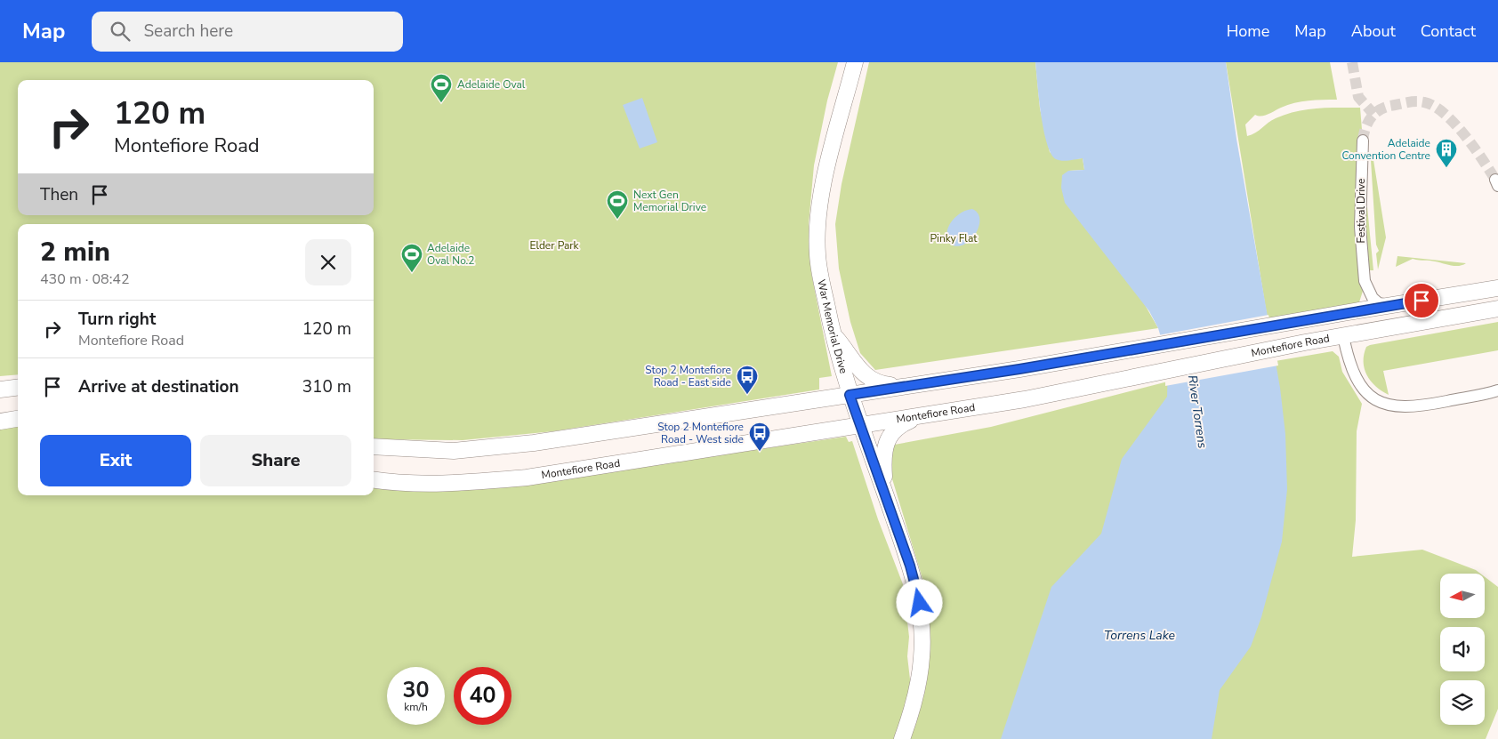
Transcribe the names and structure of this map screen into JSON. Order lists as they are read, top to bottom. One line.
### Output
{"streets":{"main road":["War Memorial Drive","Montefiore Road"],"street":["Festival Drive"]},"crossings":[["Festival Drive","Montefiore Road"],["War Memorial Drive","Montefiore Road"]],"water":["River Torrens","Torrens Lake"],"parks":["Pinky Flat","Elder Park"],"places":{"sports":["Adelaide Oval","Next Gen Memorial Drive","Adelaide Oval No.2"],"building":["Adelaide Convention Centre"],"bus stop":["Stop 2 Montefiore Road - East side","Stop 2 Montefiore Road - West side"]},"north":"left","page":{"header":"Map","search":"Search here","nav":["Home","Map","About","Contact"],"turn":["120 m","Montefiore Road"],"then":"Then","heading":["2 min","430 m · 08:42"],"list":[{"name":"Turn right","note":"Montefiore Road","value":"120 m"},{"name":"Arrive at destination","value":"310 m"}],"buttons":["Exit","Share"],"speed":"30 km/h","limit":"40"}}
